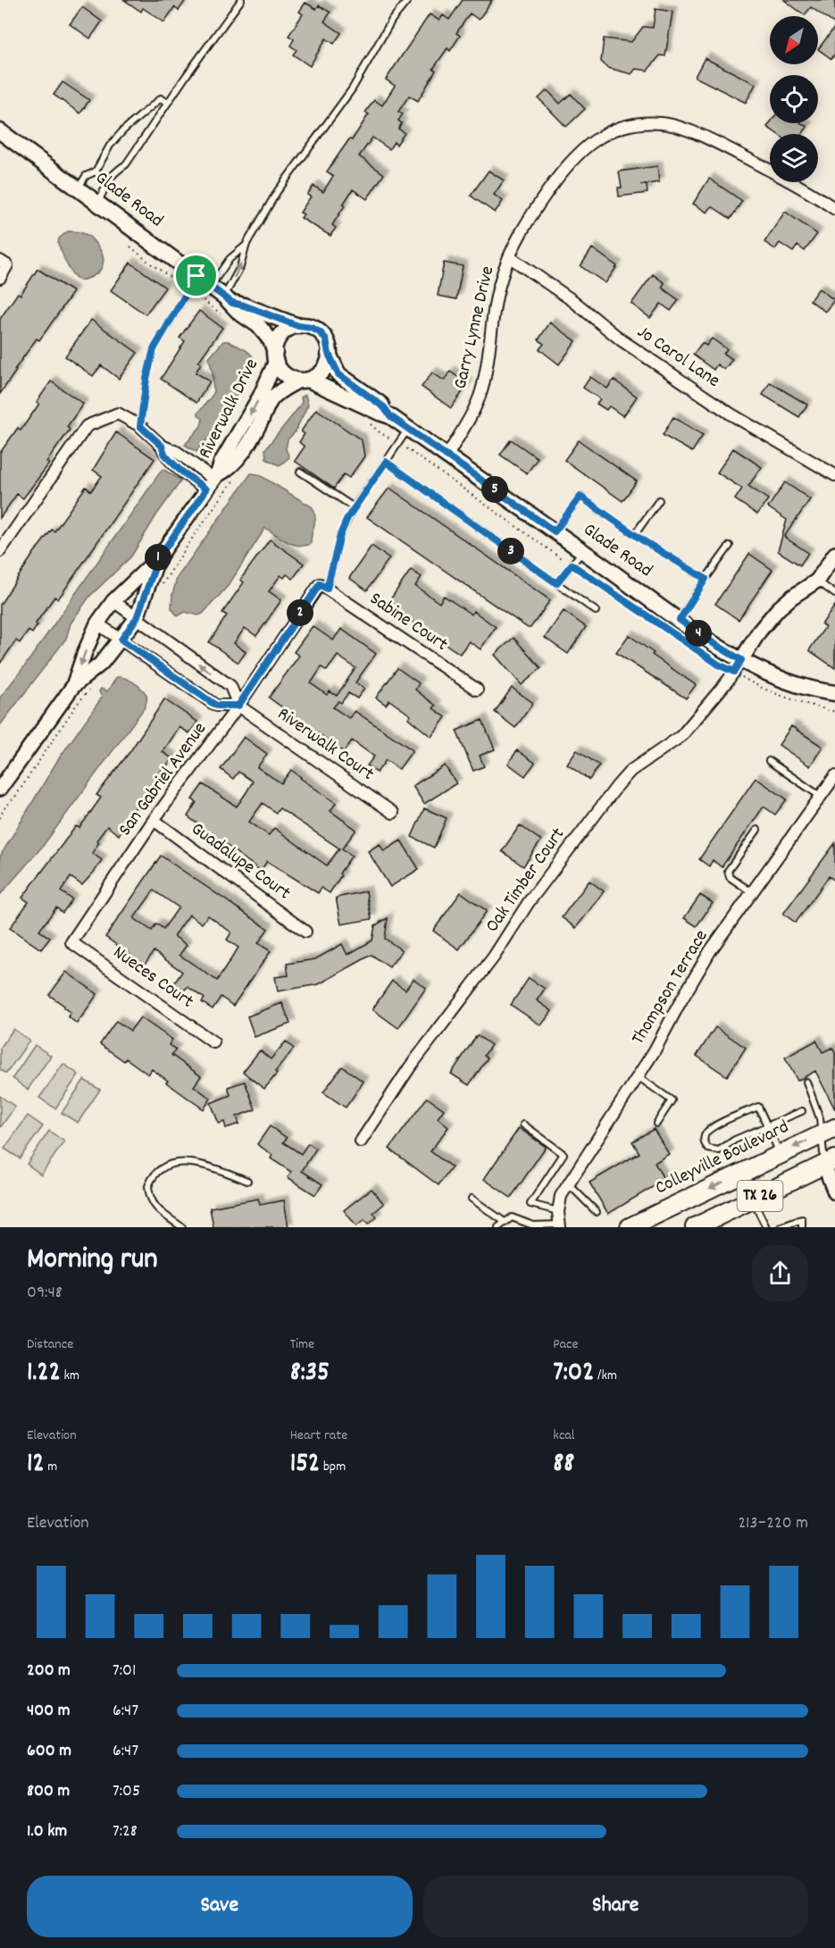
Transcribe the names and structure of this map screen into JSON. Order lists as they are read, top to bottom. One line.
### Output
{"streets":{"main road":["Glade Road","Colleyville Boulevard","TX 26"],"street":["Garry Lynne Drive","Jo Carol Lane","Riverwalk Drive","Sabine Court","Riverwalk Court","San Gabriel Avenue","Guadalupe Court","Oak Timber Court","Nueces Court","Thompson Terrace"]},"crossings":[["Glade Road","Garry Lynne Drive"],["Glade Road","Riverwalk Drive"],["Glade Road","Oak Timber Court"],["Garry Lynne Drive","Jo Carol Lane"],["Riverwalk Drive","Riverwalk Court"],["Sabine Court","San Gabriel Avenue"],["Riverwalk Court","San Gabriel Avenue"],["San Gabriel Avenue","Guadalupe Court"],["San Gabriel Avenue","Nueces Court"]],"north":"bottom left","page":{"pins":["5","3","1","2","4"],"heading":["Morning run","09:48"],"stats":[["Distance","1.22 km"],["Time","8:35"],["Pace","7:02 /km"],["Elevation","12 m"],["Heart rate","152 bpm"],["kcal","88"]],"chart":["Elevation","213–220 m"],"list":[{"name":"200 m","note":"7:01"},{"name":"400 m","note":"6:47"},{"name":"600 m","note":"6:47"},{"name":"800 m","note":"7:05"},{"name":"1.0 km","note":"7:28"}],"buttons":["Save","Share"]}}
